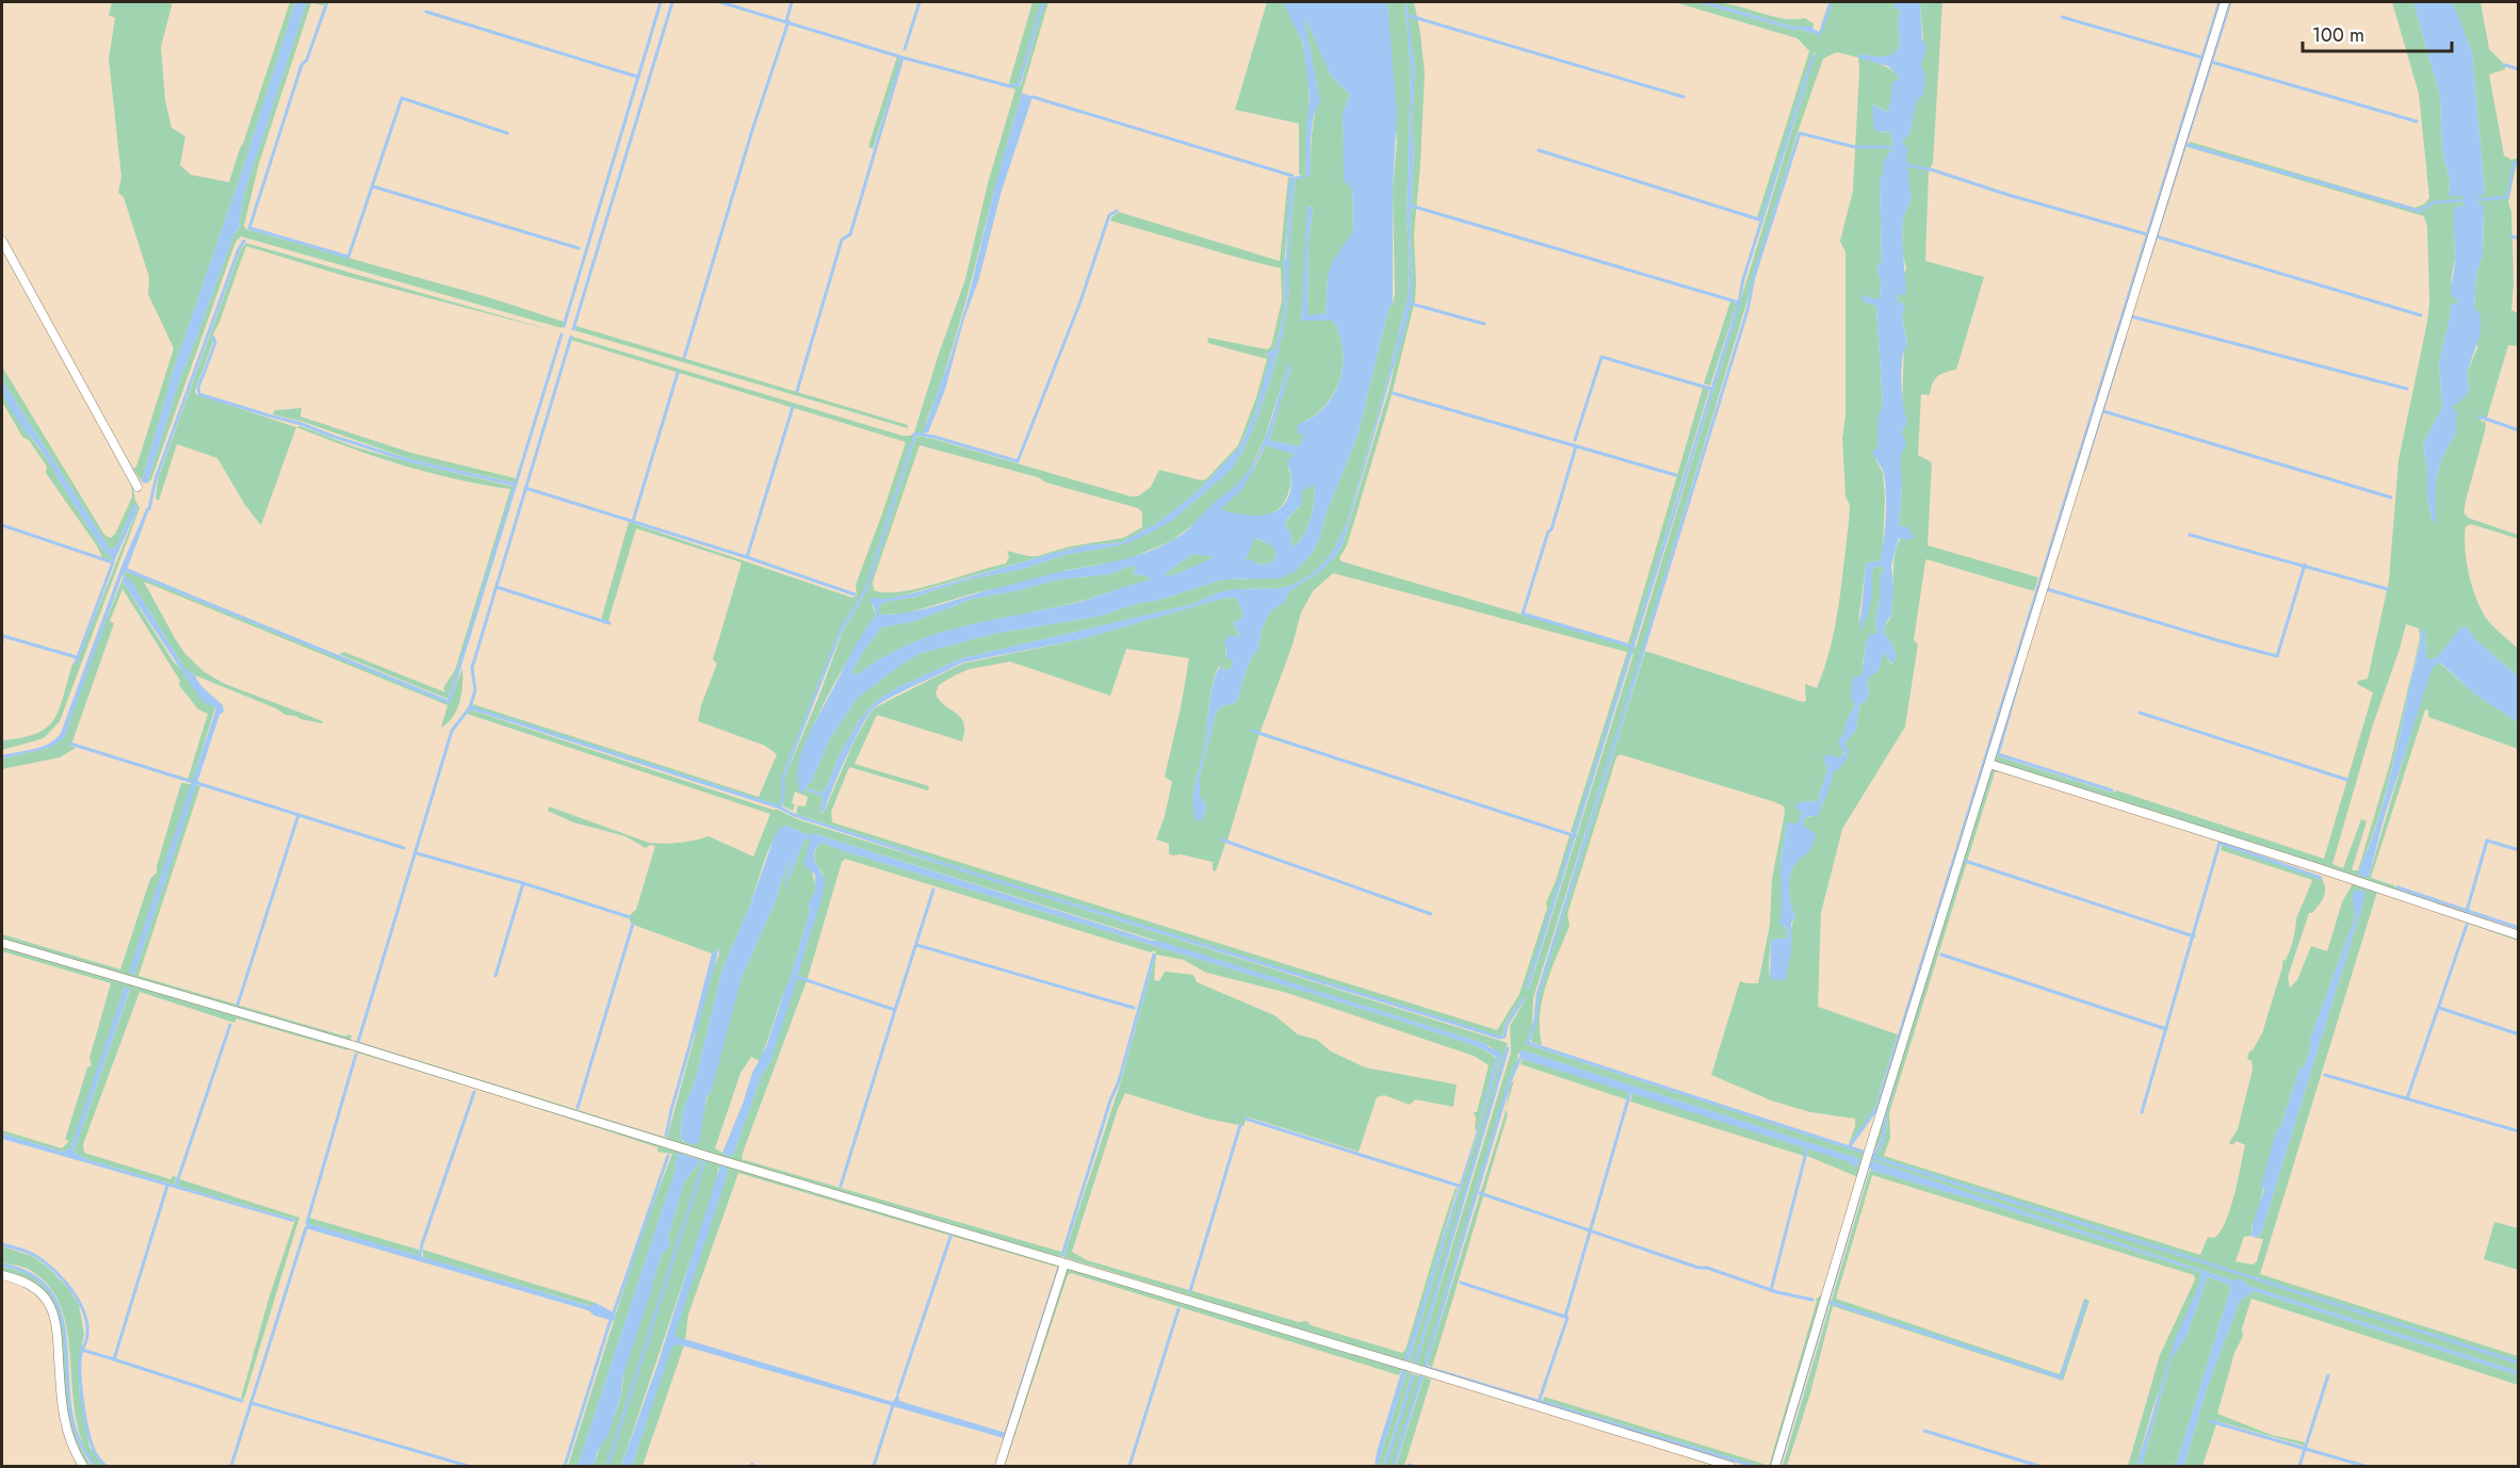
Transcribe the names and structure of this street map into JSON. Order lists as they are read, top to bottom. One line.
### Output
{"scale_bar":"100 m"}
